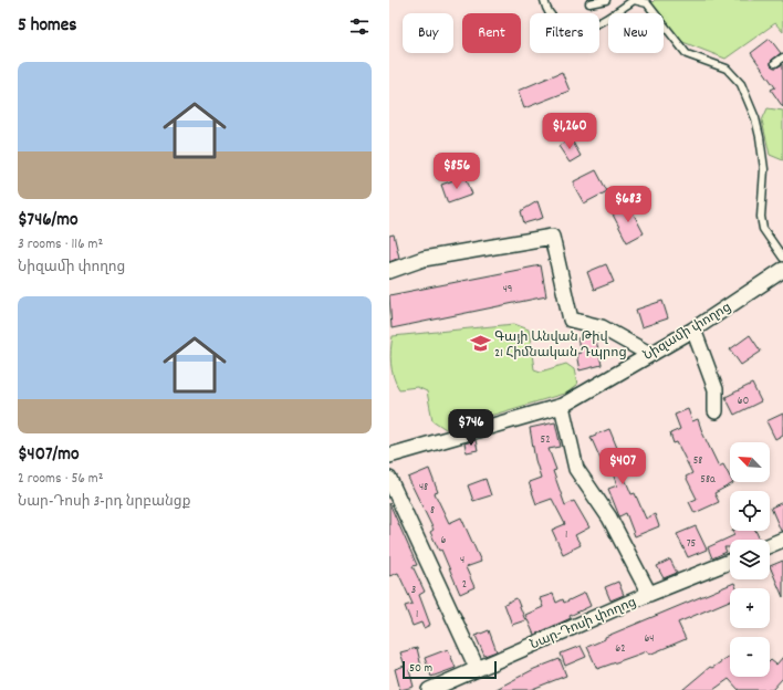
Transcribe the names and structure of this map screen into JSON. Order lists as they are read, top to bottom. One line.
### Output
{"streets":{"street":["Նիզամի փողոց","Նար-Դոսի փողոց"]},"places":{"school or university":["Գայի Անվան Թիվ 21 Հիմնական Դպրոց"]},"house_numbers":["49","60","52","58","58a","48","8","1","6","75","4","2","3","1","64","62"],"scale_bar":"50 m","north":"top left","page":{"heading":"5 homes","chip":["Buy","Rent","Filters","New"],"list":[{"name":"$746/mo","note":"3 rooms · 116 m² · Նիզամի փողոց"},{"name":"$407/mo","note":"2 rooms · 56 m² · Նար-Դոսի 3-րդ նրբանցք"}],"price":["$1,260","$856","$683","$746","$407"],"map_buttons":["+","−"],"scale":"50 m"}}
